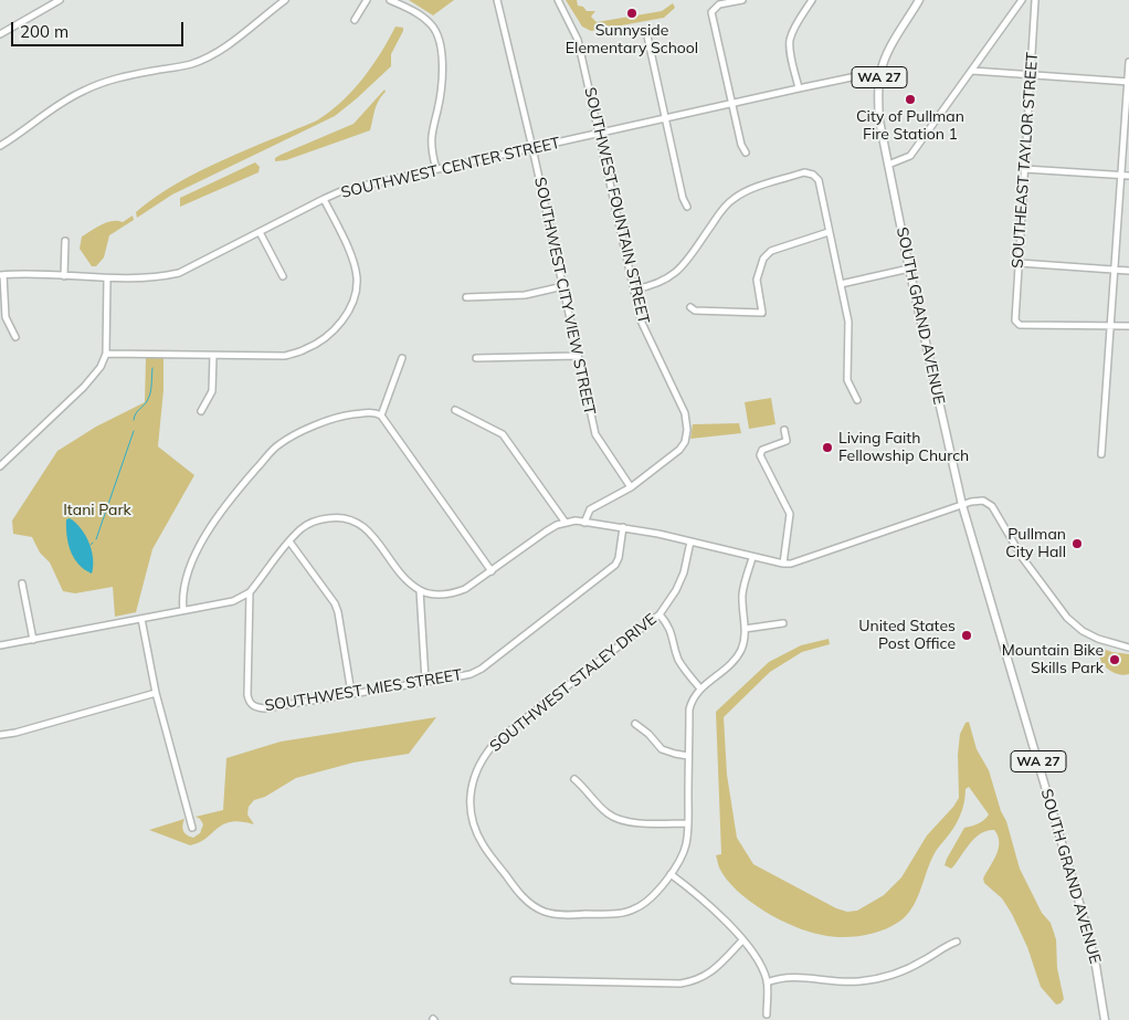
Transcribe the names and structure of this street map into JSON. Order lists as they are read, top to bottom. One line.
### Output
{"streets":{"main road":["WA 27","SOUTH GRAND AVENUE"],"street":["SOUTHEAST TAYLOR STREET","SOUTHWEST CENTER STREET","SOUTHWEST FOUNTAIN STREET","SOUTHWEST CITY VIEW STREET","SOUTHWEST STALEY DRIVE","SOUTHWEST MIES STREET"]},"crossings":[["SOUTHWEST CENTER STREET","SOUTHWEST FOUNTAIN STREET"],["SOUTHWEST CENTER STREET","SOUTHWEST CITY VIEW STREET"],["SOUTHWEST CENTER STREET","SOUTH GRAND AVENUE"],["SOUTHWEST FOUNTAIN STREET","SOUTHWEST CITY VIEW STREET"]],"parks":["Itani Park"],"places":["Sunnyside Elementary School","City of Pullman Fire Station 1","Living Faith Fellowship Church","Pullman City Hall","United States Post Office","Mountain Bike Skills Park"],"scale_bar":"200 m"}
